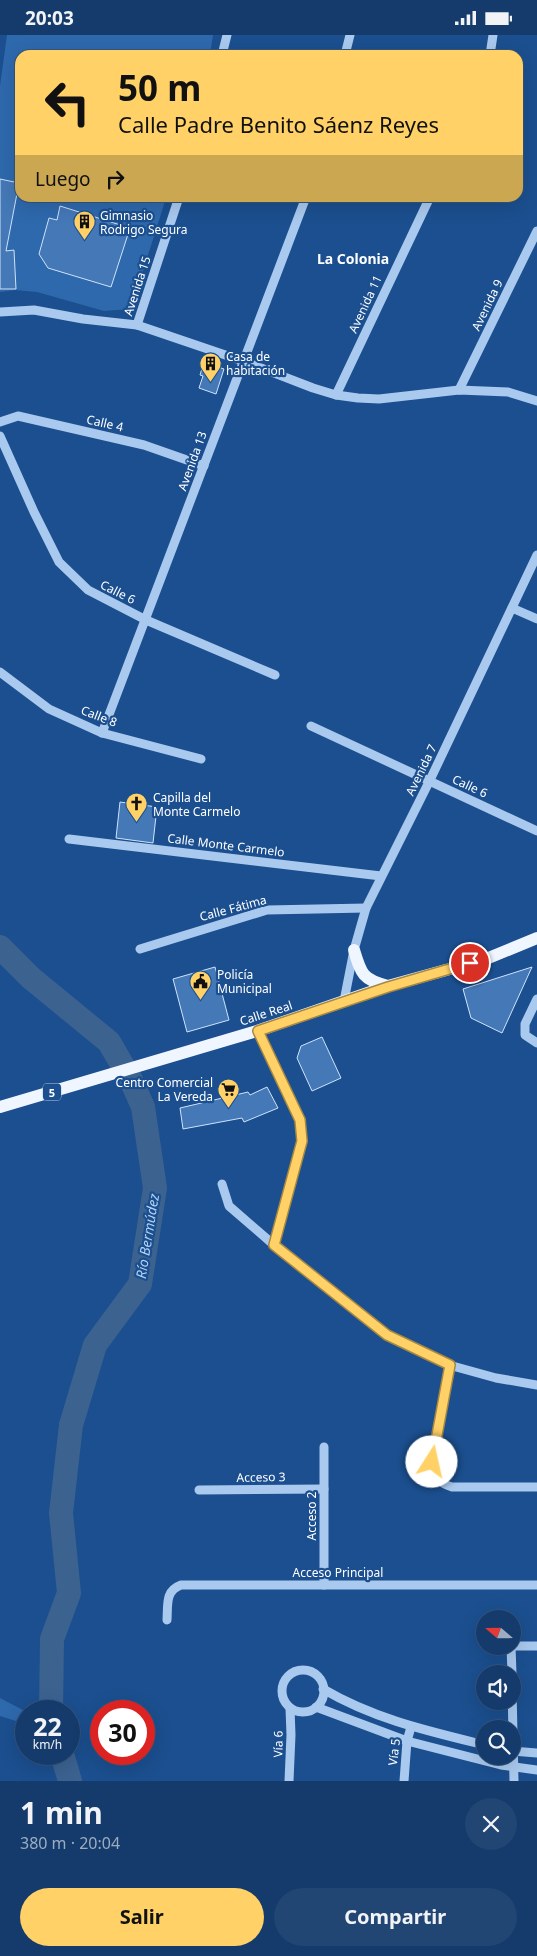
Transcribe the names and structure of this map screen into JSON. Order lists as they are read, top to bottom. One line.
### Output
{"streets":{"main road":["Calle Real","5"],"street":["Avenida 15","Avenida 11","Avenida 9","Calle 4","Avenida 13","Calle 6","Calle 8","Avenida 7","Calle Monte Carmelo","Calle Fátima","Acceso 3","Acceso 2","Acceso Principal","Vía 6","Vía 5"]},"crossings":[["Calle 4","Avenida 13"],["Avenida 13","Calle 6"],["Avenida 13","Calle 8"],["Calle 6","Avenida 7"],["Avenida 7","Calle Monte Carmelo"],["Avenida 7","Calle Fátima"],["Avenida 7","Calle Real"],["Acceso 3","Acceso 2"],["Acceso 2","Acceso Principal"]],"districts":["La Colonia"],"water":["Río Bermúdez"],"places":{"building":["Gimnasio Rodrigo Segura","Casa de habitación"],"church":["Capilla del Monte Carmelo"],"public building":["Policía Municipal"],"supermarket":["Centro Comercial La Vereda"]},"north":"left","page":{"status":"20:03","turn":["50 m","Calle Padre Benito Sáenz Reyes"],"then":"Luego","speed":"22 km/h","limit":"30","heading":["1 min","380 m · 20:04"],"buttons":["Salir","Compartir"]}}
